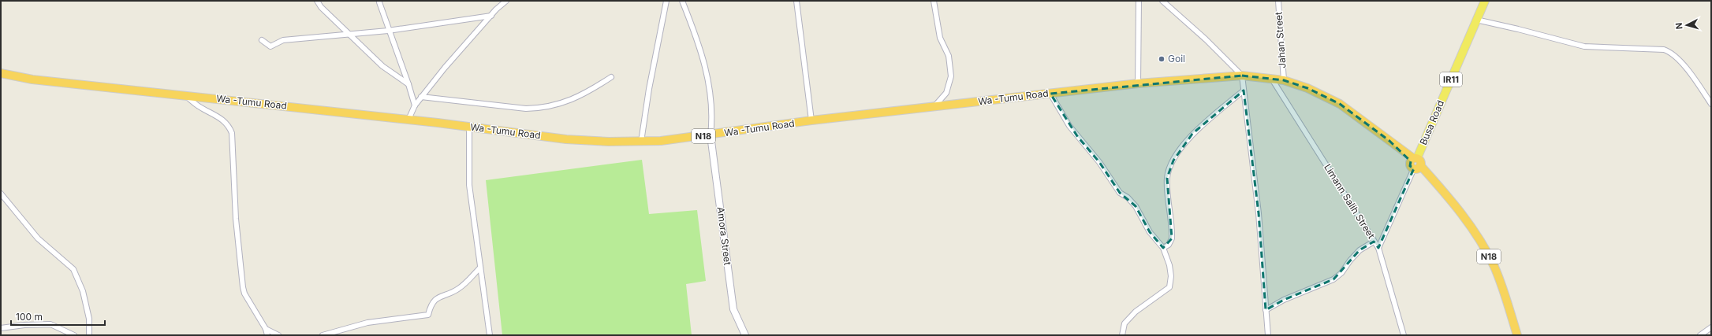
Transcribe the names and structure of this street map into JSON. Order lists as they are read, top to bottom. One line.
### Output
{"streets":{"highway":["Wa -Tumu Road","N18"],"main road":["IR11","Busa Road"],"street":["Jahan Street","Limann Salih Street","Amora Street"]},"crossings":[["Jahan Street","Wa -Tumu Road"],["Wa -Tumu Road","Busa Road"],["Wa -Tumu Road","N18"],["Wa -Tumu Road","Limann Salih Street"],["Wa -Tumu Road","Amora Street"],["Busa Road","N18"]],"places":["Goil"],"scale_bar":"100 m","north":"left"}
